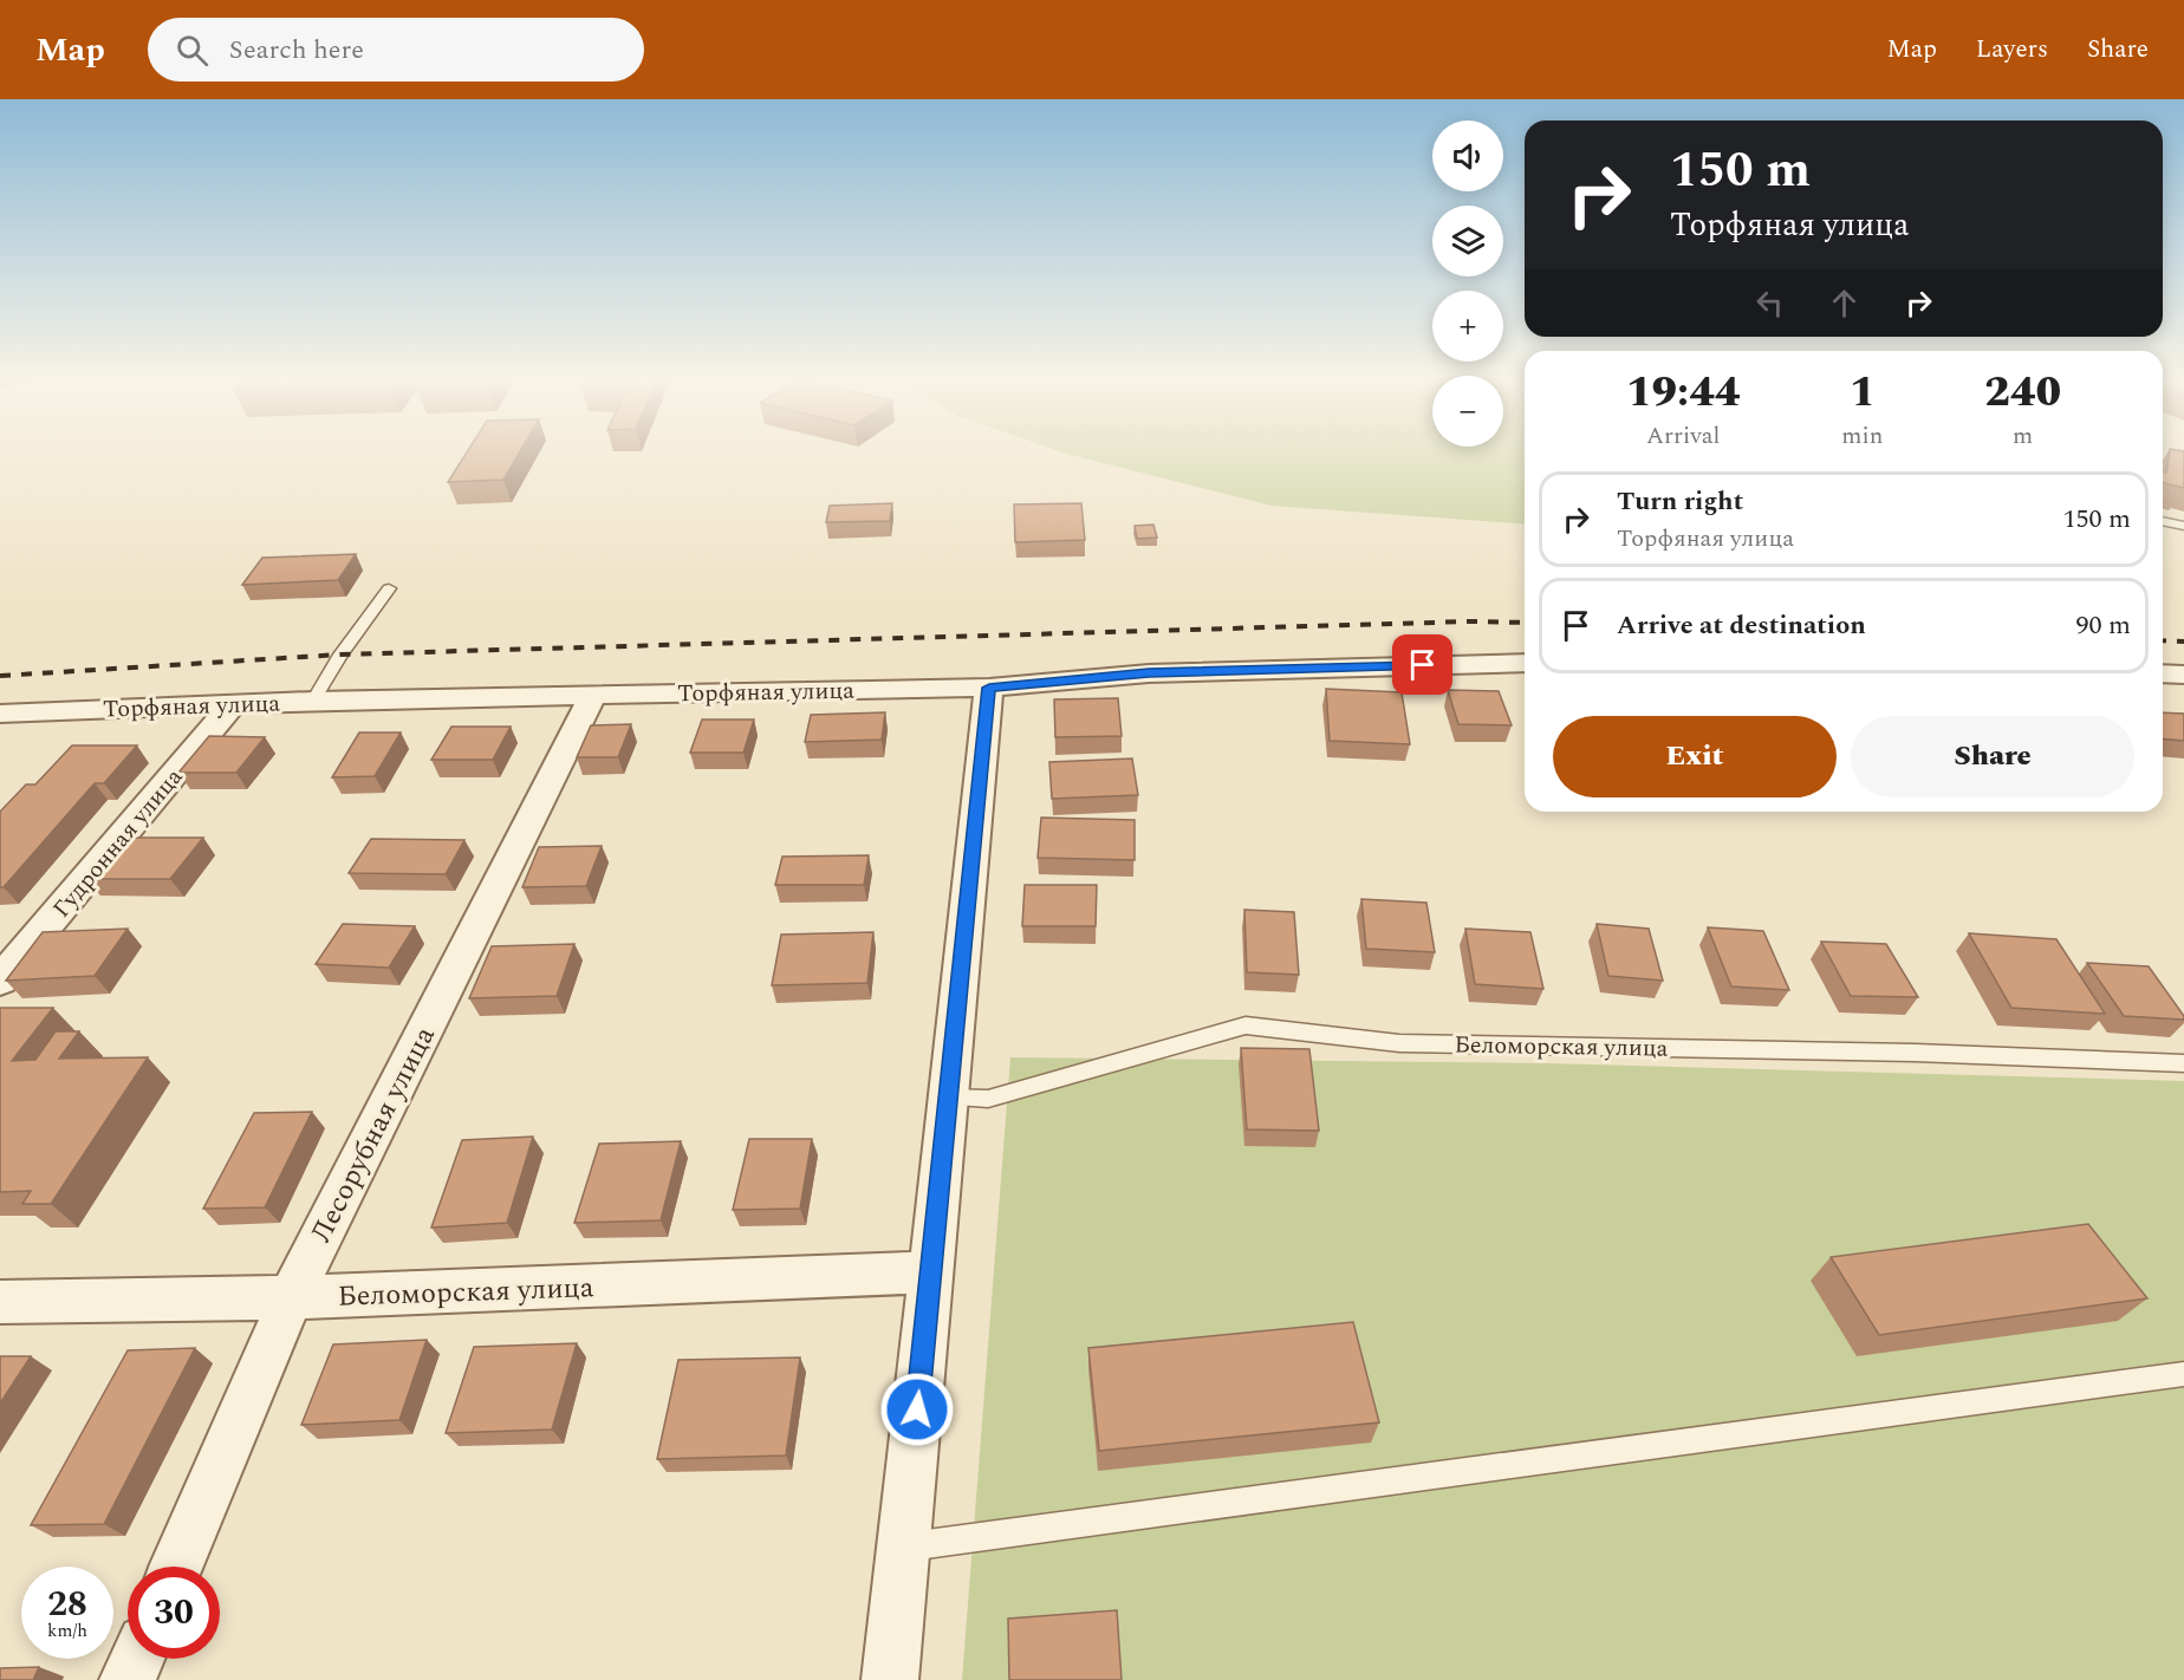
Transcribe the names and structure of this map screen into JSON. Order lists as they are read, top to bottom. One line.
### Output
{"streets":{"street":["Торфяная улица","Гудронная улица","Беломорская улица","Лесорубная улица"]},"crossings":[["Торфяная улица","Гудронная улица"],["Торфяная улица","Лесорубная улица"],["Беломорская улица","Лесорубная улица"]],"page":{"header":"Map","search":"Search here","nav":["Map","Layers","Share"],"map_buttons":["+","−"],"turn":["150 m","Торфяная улица"],"eta":["19:44","Arrival","1","min","240","m"],"list":[{"name":"Turn right","note":"Торфяная улица","value":"150 m"},{"name":"Arrive at destination","value":"90 m"}],"buttons":["Exit","Share"],"speed":"28 km/h","limit":"30"}}
